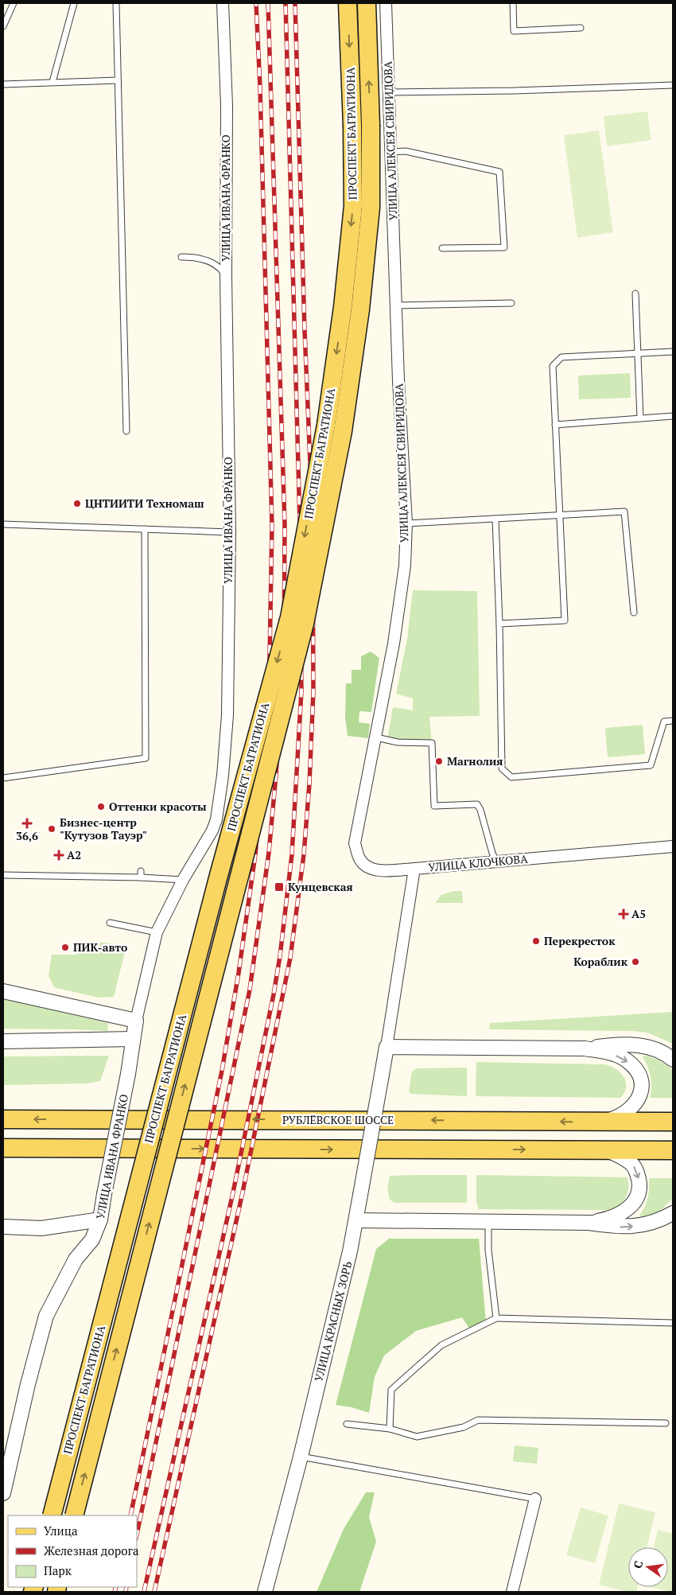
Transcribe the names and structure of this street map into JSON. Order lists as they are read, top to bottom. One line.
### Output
{"streets":{"main road":["ПРОСПЕКТ БАГРАТИОНА","РУБЛЁВСКОЕ ШОССЕ"],"street":["УЛИЦА АЛЕКСЕЯ СВИРИДОВА","УЛИЦА ИВАНА ФРАНКО","УЛИЦА КЛОЧКОВА","УЛИЦА КРАСНЫХ ЗОРЬ"]},"crossings":[["УЛИЦА АЛЕКСЕЯ СВИРИДОВА","УЛИЦА КЛОЧКОВА"],["УЛИЦА КЛОЧКОВА","УЛИЦА КРАСНЫХ ЗОРЬ"]],"places":{"other":["ЦНТИИТИ Техномаш","Магнолия","Оттенки красоты","Бизнес-центр \"Кутузов Тауэр\"","Перекресток","ПИК-авто","Кораблик"],"health":["36,6","А2","А5"],"transit":["Кунцевская"]},"legend":["Улица","Железная дорога","Парк"],"north":"left"}
